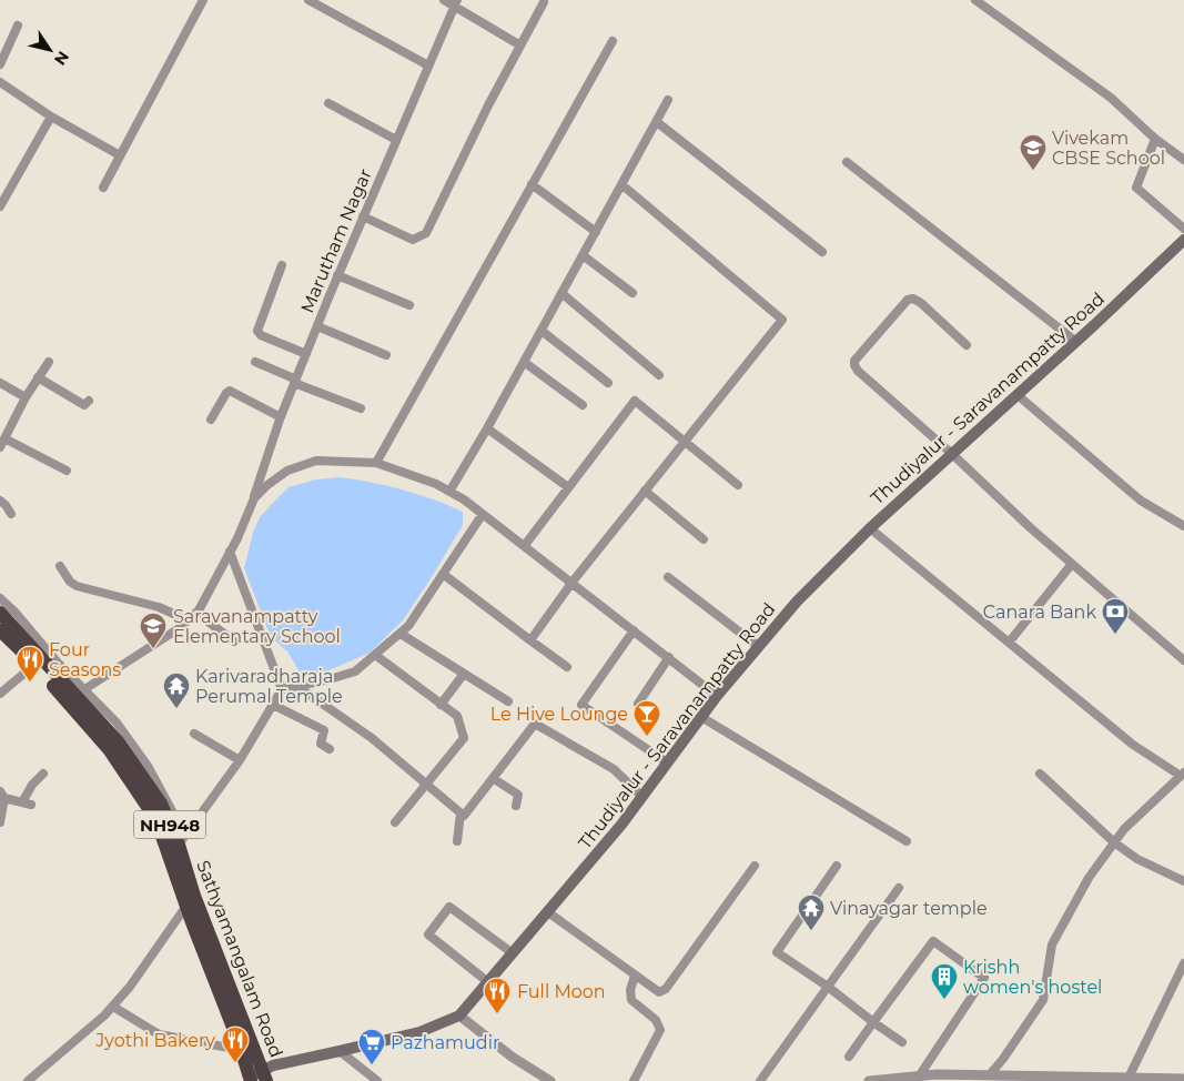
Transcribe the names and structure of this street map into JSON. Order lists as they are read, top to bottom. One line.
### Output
{"streets":{"highway":["NH948","Sathyamangalam Road"],"main road":["Thudiyalur - Saravanampatty Road"],"street":["Marutham Nagar"]},"crossings":[["Marutham Nagar","Sathyamangalam Road"],["Thudiyalur - Saravanampatty Road","NH948"],["Thudiyalur - Saravanampatty Road","Sathyamangalam Road"]],"places":{"school or university":["Vivekam CBSE School","Saravanampatty Elementary School"],"bank":["Canara Bank"],"restaurant":["Four Seasons","Full Moon","Jyothi Bakery"],"temple":["Karivaradharaja Perumal Temple","Vinayagar temple"],"bar":["Le Hive Lounge"],"building":["Krishh women's hostel"],"supermarket":["Pazhamudir"]},"north":"bottom right"}
